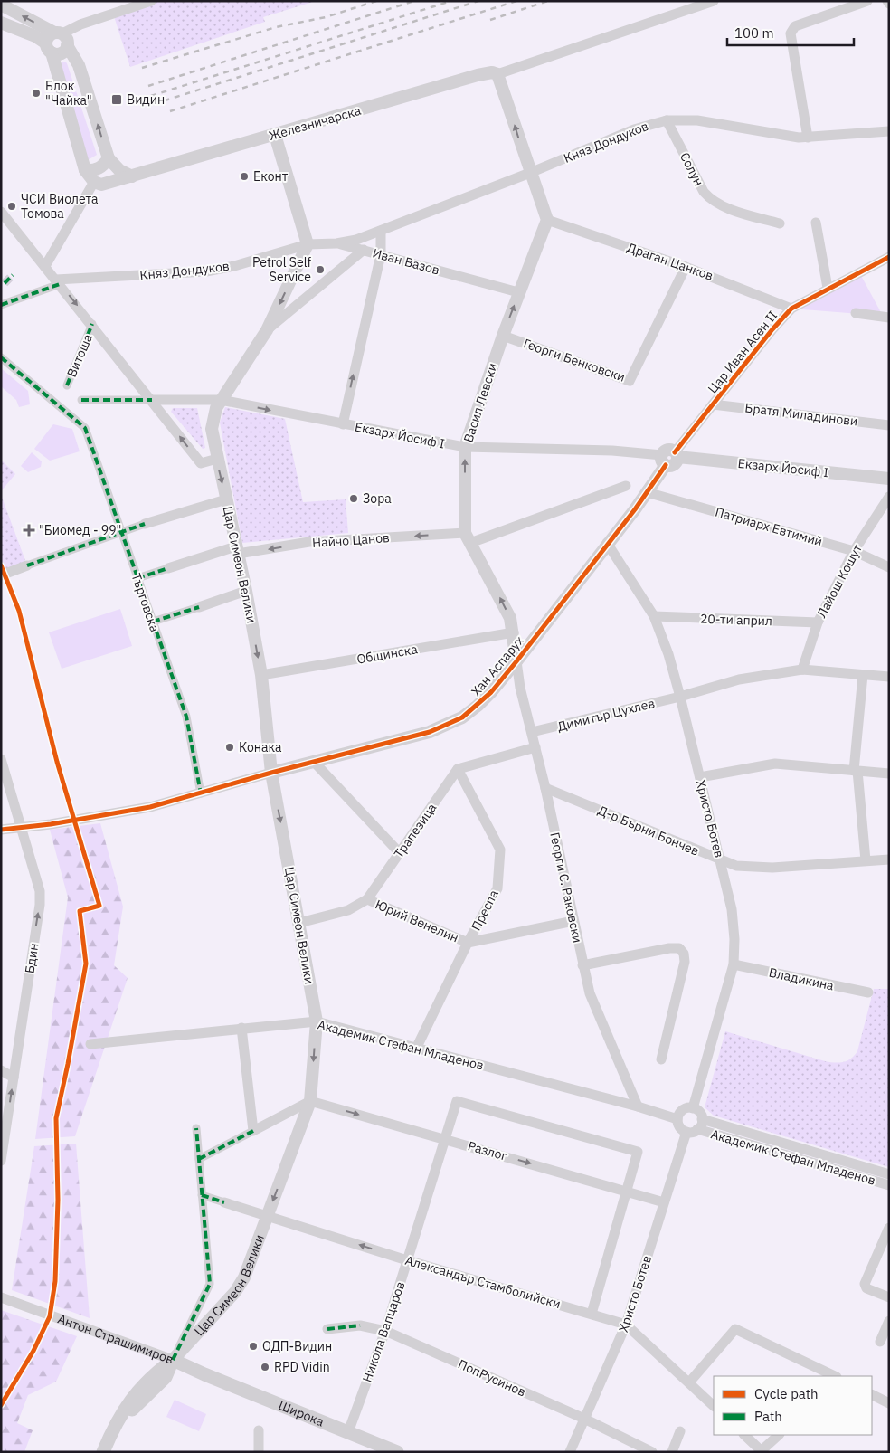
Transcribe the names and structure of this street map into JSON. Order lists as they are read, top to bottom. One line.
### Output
{"streets":{"main road":["Цар Симеон Велики","Антон Страшимиров","Широка"],"street":["Железничарска","Княз Дондуков","Солун","Иван Вазов","Драган Цанков","Цар Иван Асен II","Витоша","Георги Бенковски","Васил Левски","Братя Миладинови","Екзарх Йосиф I","Патриарх Евтимий","Найчо Цанов","Лайош Кошут","Търговска","20-ти април","Общинска","Хан Аспарух","Димитър Цухлев","Христо Ботев","Трапезица","Д-р Бърни Бончев","Георги С. Раковски","Преспа","Юрий Венелин","Бдин","Владикина","Академик Стефан Младенов","Разлог","Александър Стамболийски","Никола Вапцаров","ПопРусинов"]},"crossings":[["Княз Дондуков","Солун"],["Княз Дондуков","Иван Вазов"],["Иван Вазов","Васил Левски"],["Драган Цанков","Цар Иван Асен II"],["Драган Цанков","Георги Бенковски"],["Драган Цанков","Васил Левски"],["Цар Иван Асен II","Братя Миладинови"],["Цар Иван Асен II","Екзарх Йосиф I"],["Георги Бенковски","Васил Левски"],["Васил Левски","Екзарх Йосиф I"],["Васил Левски","Найчо Цанов"],["Васил Левски","Общинска"],["Васил Левски","Хан Аспарух"],["Васил Левски","Георги С. Раковски"],["Екзарх Йосиф I","Цар Симеон Велики"],["Екзарх Йосиф I","Хан Аспарух"],["Патриарх Евтимий","Лайош Кошут"],["Патриарх Евтимий","Хан Аспарух"],["Найчо Цанов","Цар Симеон Велики"],["Цар Симеон Велики","Общинска"],["Цар Симеон Велики","Хан Аспарух"],["Цар Симеон Велики","Трапезица"],["Цар Симеон Велики","Академик Стефан Младенов"],["Цар Симеон Велики","Разлог"],["Цар Симеон Велики","Александър Стамболийски"],["Цар Симеон Велики","Антон Страшимиров"],["Лайош Кошут","20-ти април"],["Лайош Кошут","Димитър Цухлев"],["20-ти април","Христо Ботев"],["Хан Аспарух","Христо Ботев"],["Хан Аспарух","Георги С. Раковски"],["Димитър Цухлев","Христо Ботев"],["Димитър Цухлев","Георги С. Раковски"],["Христо Ботев","Д-р Бърни Бончев"],["Христо Ботев","Владикина"],["Христо Ботев","Академик Стефан Младенов"],["Христо Ботев","Разлог"],["Христо Ботев","Александър Стамболийски"],["Христо Ботев","ПопРусинов"],["Трапезица","Преспа"],["Трапезица","Юрий Венелин"],["Д-р Бърни Бончев","Георги С. Раковски"],["Георги С. Раковски","Юрий Венелин"],["Георги С. Раковски","Академик Стефан Младенов"],["Преспа","Юрий Венелин"],["Преспа","Академик Стефан Младенов"],["Разлог","Никола Вапцаров"],["Александър Стамболийски","Никола Вапцаров"],["Никола Вапцаров","ПопРусинов"],["Никола Вапцаров","Широка"],["Антон Страшимиров","Широка"]],"one_way":["Васил Левски","Найчо Цанов","Бдин","Разлог"],"places":{"other":["Блок \"Чайка\"","Еконт","ЧСИ Виолета Томова","Petrol Self Service","Зора","Конака","ОДП-Видин","RPD Vidin"],"transit":["Видин"],"health":["\"Биомед - 99\""]},"legend":["Cycle path","Path"],"scale_bar":"100 m"}
